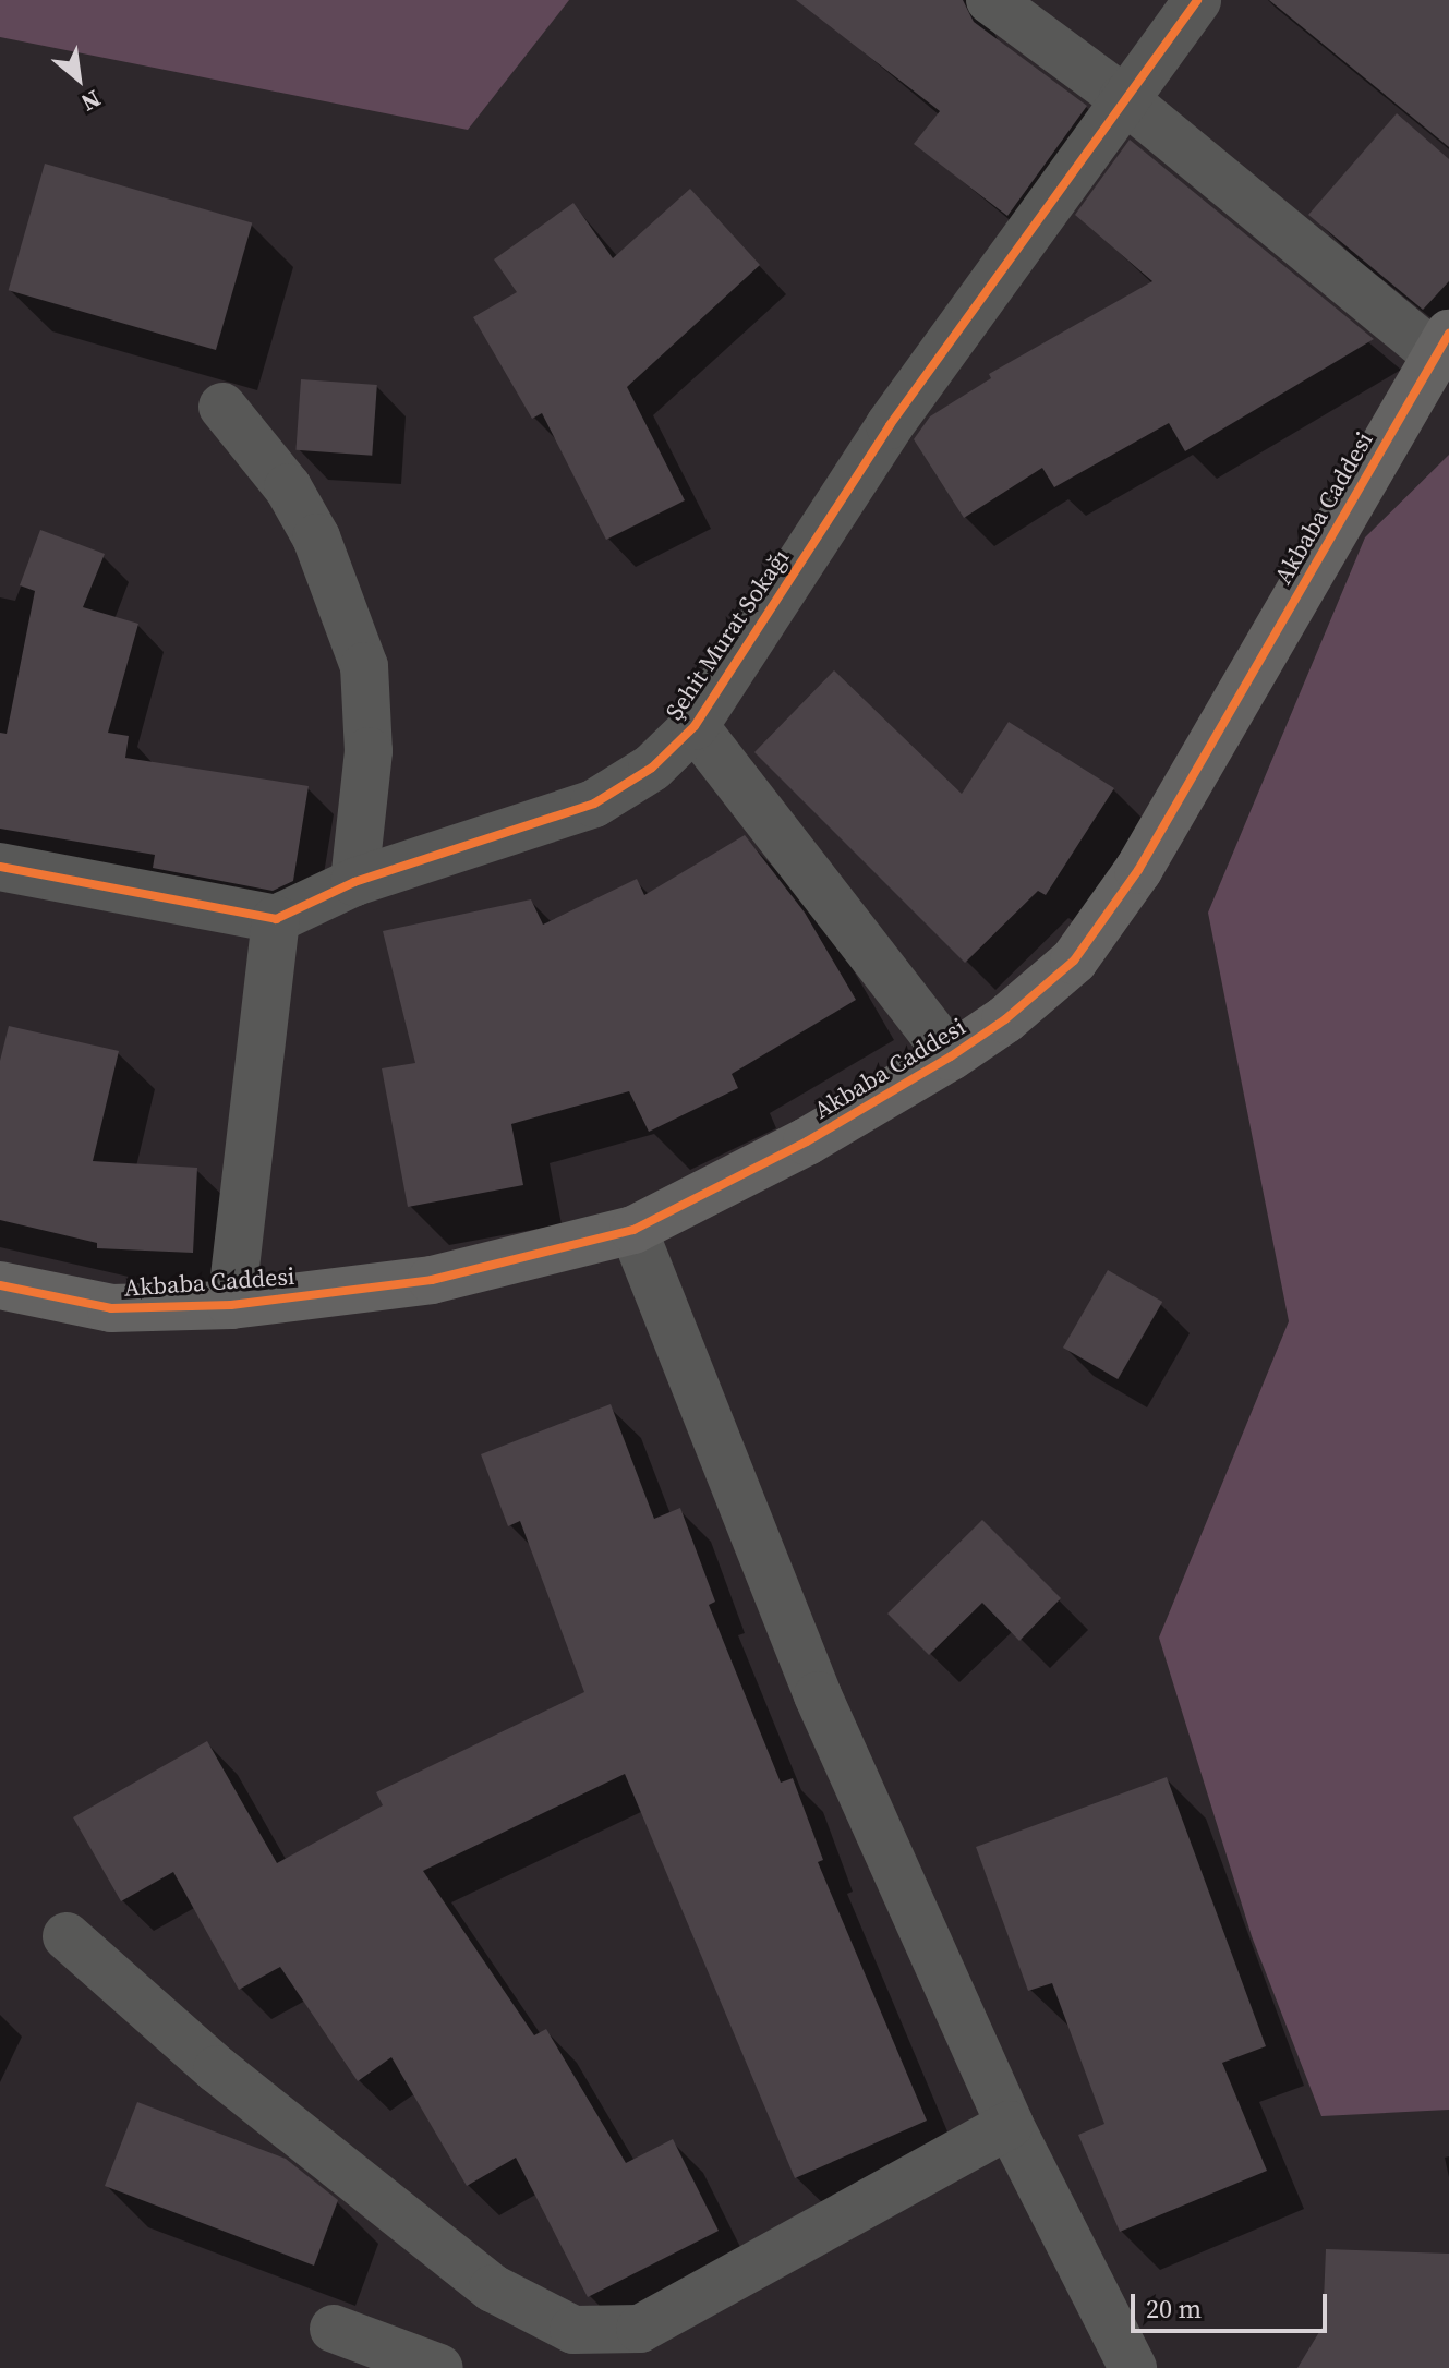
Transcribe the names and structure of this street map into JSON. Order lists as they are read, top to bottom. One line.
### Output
{"streets":{"main road":["Akbaba Caddesi"],"street":["Şehit Murat Sokağı"]},"scale_bar":"20 m","north":"bottom right"}
